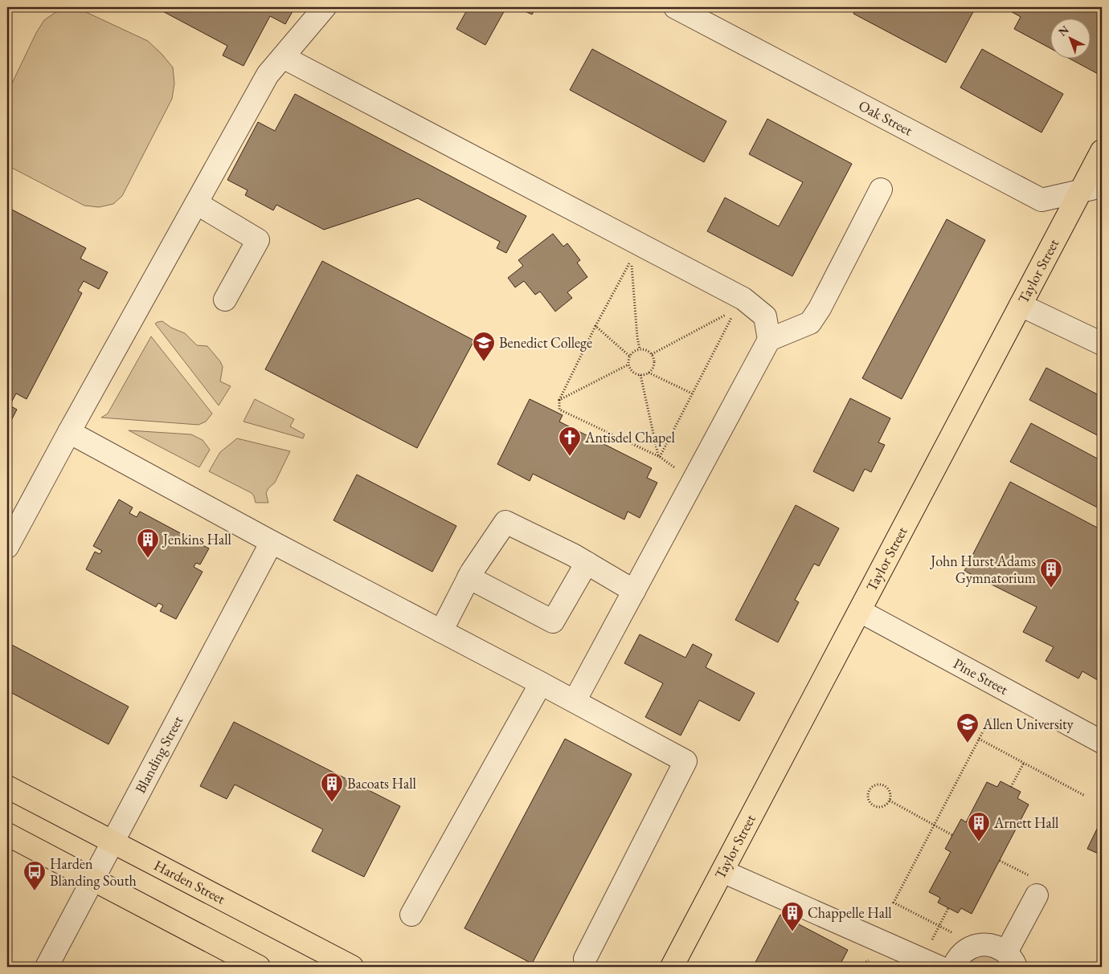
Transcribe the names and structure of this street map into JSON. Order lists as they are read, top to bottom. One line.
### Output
{"streets":{"main road":["Taylor Street","Harden Street"],"street":["Oak Street","Pine Street","Blanding Street"]},"crossings":[["Oak Street","Taylor Street"],["Taylor Street","Pine Street"],["Blanding Street","Harden Street"]],"places":{"school or university":["Benedict College","Allen University"],"church":["Antisdel Chapel"],"building":["Jenkins Hall","John Hurst Adams Gymnatorium","Bacoats Hall","Arnett Hall","Chappelle Hall"],"bus stop":["Harden Blanding South"]},"north":"top left"}
